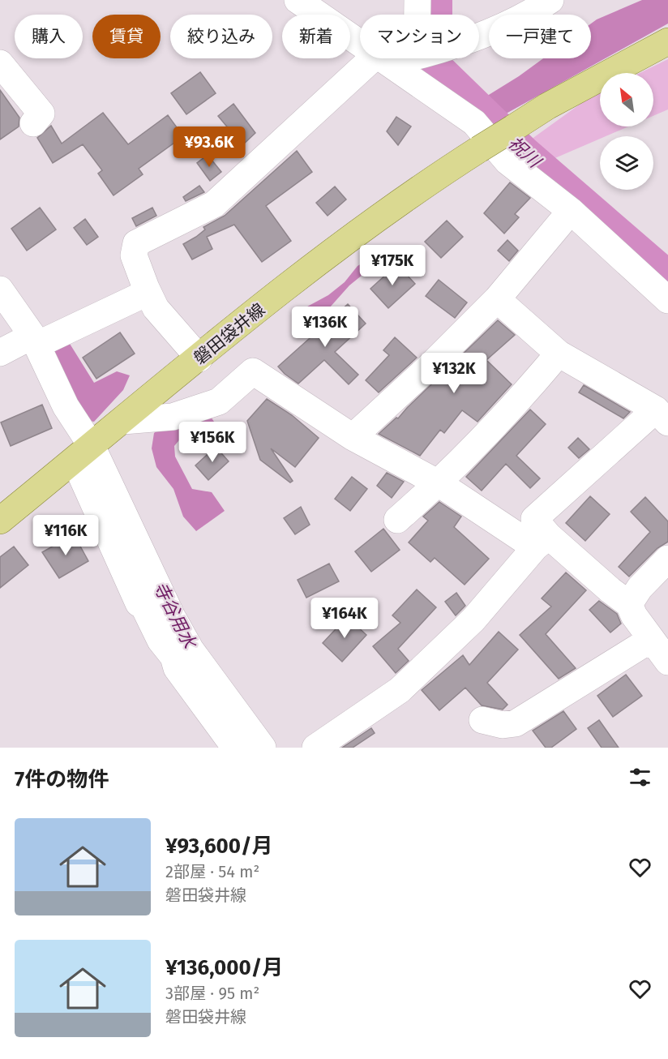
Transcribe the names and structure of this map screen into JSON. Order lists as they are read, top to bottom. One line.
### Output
{"streets":{"main road":["磐田袋井線"]},"water":["祝川","寺谷用水"],"north":"top left","page":{"chip":["購入","賃貸","絞り込み","新着","マンション","一戸建て"],"price":["¥93.6K","¥175K","¥136K","¥132K","¥156K","¥116K","¥164K"],"heading":"7件の物件","list":[{"name":"¥93,600/月","note":"2部屋 · 54 m² · 磐田袋井線"},{"name":"¥136,000/月","note":"3部屋 · 95 m² · 磐田袋井線"}]}}
